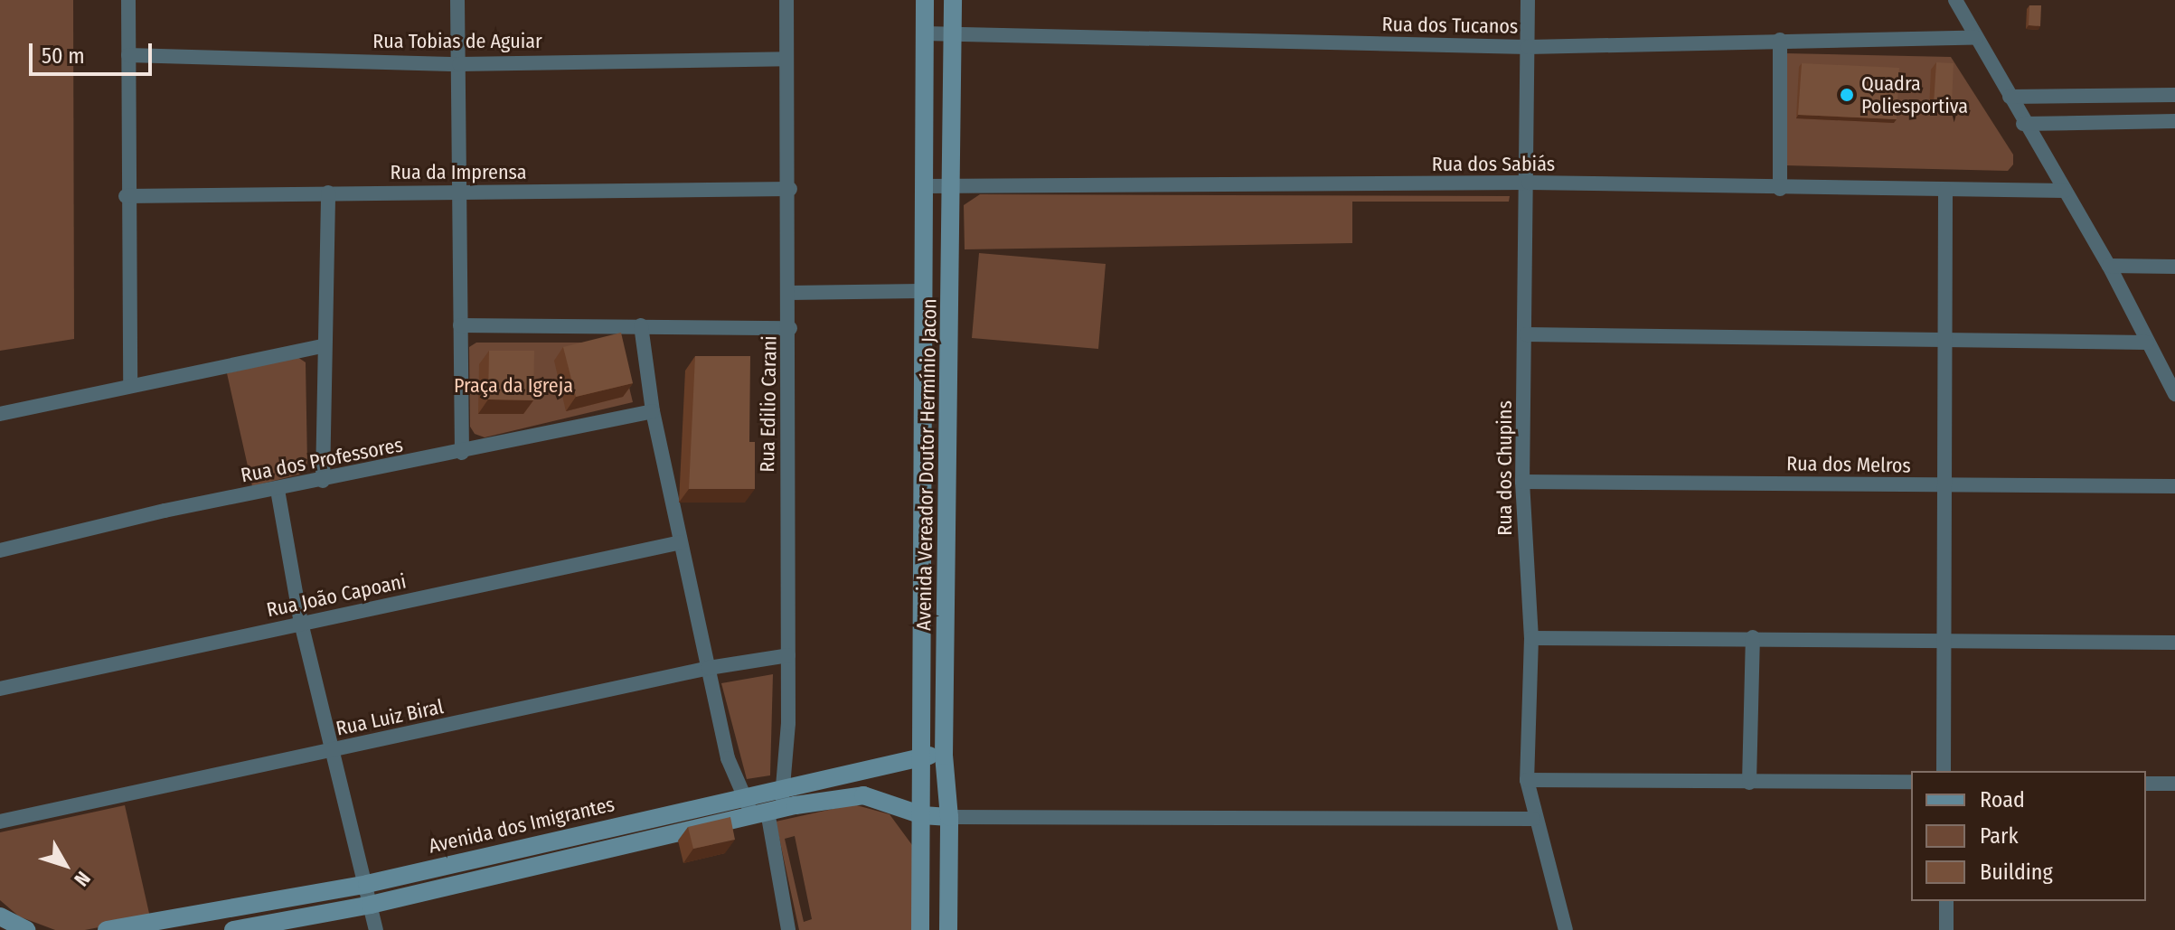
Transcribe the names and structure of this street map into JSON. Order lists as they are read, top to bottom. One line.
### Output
{"streets":{"street":["Rua dos Tucanos","Rua Tobias de Aguiar","Rua dos Sabiás","Rua da Imprensa","Rua Edilio Carani","Rua dos Professores","Avenida Vereador Doutor Hermínio Jacon","Rua dos Melros","Rua dos Chupins","Rua João Capoani","Rua Luiz Biral","Avenida dos Imigrantes"]},"crossings":[["Rua dos Tucanos","Avenida Vereador Doutor Hermínio Jacon"],["Rua dos Tucanos","Rua dos Chupins"],["Rua Tobias de Aguiar","Rua Edilio Carani"],["Rua dos Sabiás","Avenida Vereador Doutor Hermínio Jacon"],["Rua dos Sabiás","Rua dos Chupins"],["Rua da Imprensa","Rua Edilio Carani"],["Rua Edilio Carani","Rua Luiz Biral"],["Rua Edilio Carani","Avenida dos Imigrantes"],["Avenida Vereador Doutor Hermínio Jacon","Avenida dos Imigrantes"],["Rua dos Melros","Rua dos Chupins"]],"parks":["Praça da Igreja"],"places":["Quadra Poliesportiva"],"legend":["Road","Park","Building"],"scale_bar":"50 m","north":"bottom right"}
